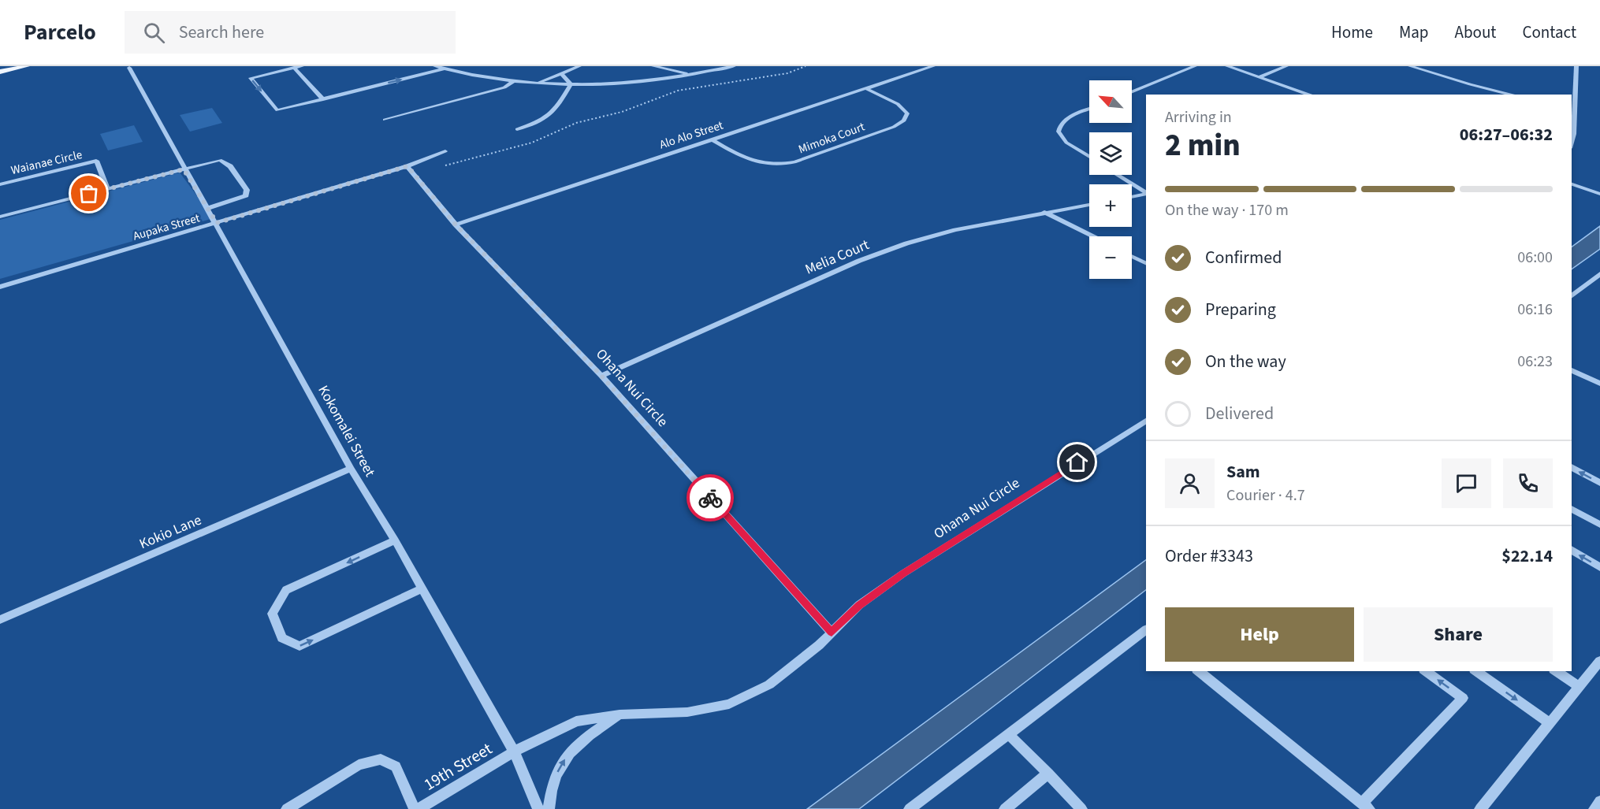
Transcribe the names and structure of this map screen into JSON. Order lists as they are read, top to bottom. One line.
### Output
{"streets":{"street":["Alo Alo Street","Mimoka Court","Waianae Circle","Aupaka Street","Melia Court","Ohana Nui Circle","Kokomalei Street","Kokio Lane","19th Street"]},"crossings":[["Alo Alo Street","Mimoka Court"],["Alo Alo Street","Ohana Nui Circle"],["Aupaka Street","Ohana Nui Circle"],["Aupaka Street","Kokomalei Street"],["Melia Court","Ohana Nui Circle"],["Ohana Nui Circle","Kokomalei Street"],["Ohana Nui Circle","19th Street"],["Kokomalei Street","Kokio Lane"],["Kokomalei Street","19th Street"]],"north":"top left","page":{"header":"Parcelo","search":"Search here","nav":["Home","Map","About","Contact"],"map_buttons":["+","−"],"heading":["2 min","Arriving in","06:27–06:32"],"panel":["Sam","Courier · 4.7","Order #3343","$22.14"],"bar":"On the way · 170 m","list":[["Confirmed","06:00"],["Preparing","06:16"],["On the way","06:23"],"Delivered"],"buttons":["Help","Share"]}}
